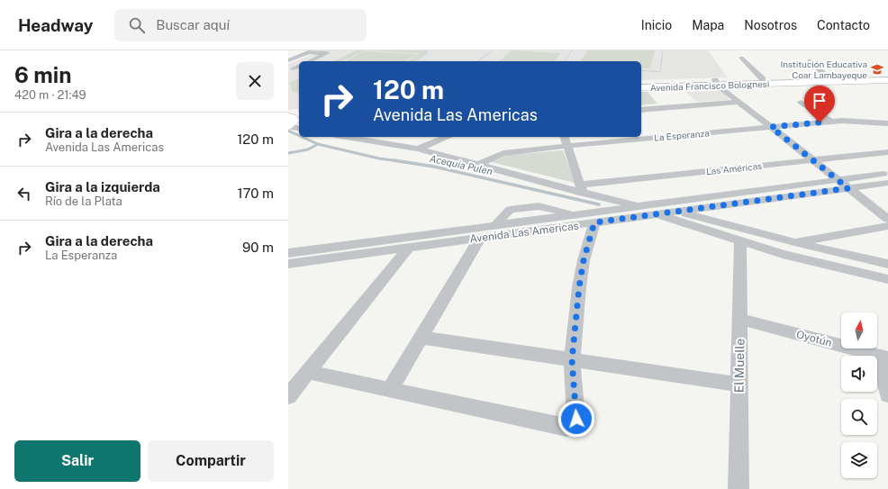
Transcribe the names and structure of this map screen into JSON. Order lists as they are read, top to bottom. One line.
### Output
{"streets":{"main road":["Avenida Francisco Bolognesi"],"street":["La Esperanza","Las Américas","Avenida Las Americas","Oyotún","El Muelle"]},"crossings":[["Oyotún","El Muelle"]],"water":["Acequia Pulen"],"places":{"school or university":["Institución Educativa Coar Lambayeque"]},"north":"top","page":{"header":"Headway","search":"Buscar aquí","nav":["Inicio","Mapa","Nosotros","Contacto"],"heading":["6 min","420 m · 21:49"],"turn":["120 m","Avenida Las Americas"],"list":[{"name":"Gira a la derecha","note":"Avenida Las Americas","value":"120 m"},{"name":"Gira a la izquierda","note":"Río de la Plata","value":"170 m"},{"name":"Gira a la derecha","note":"La Esperanza","value":"90 m"}],"buttons":["Salir","Compartir"]}}
